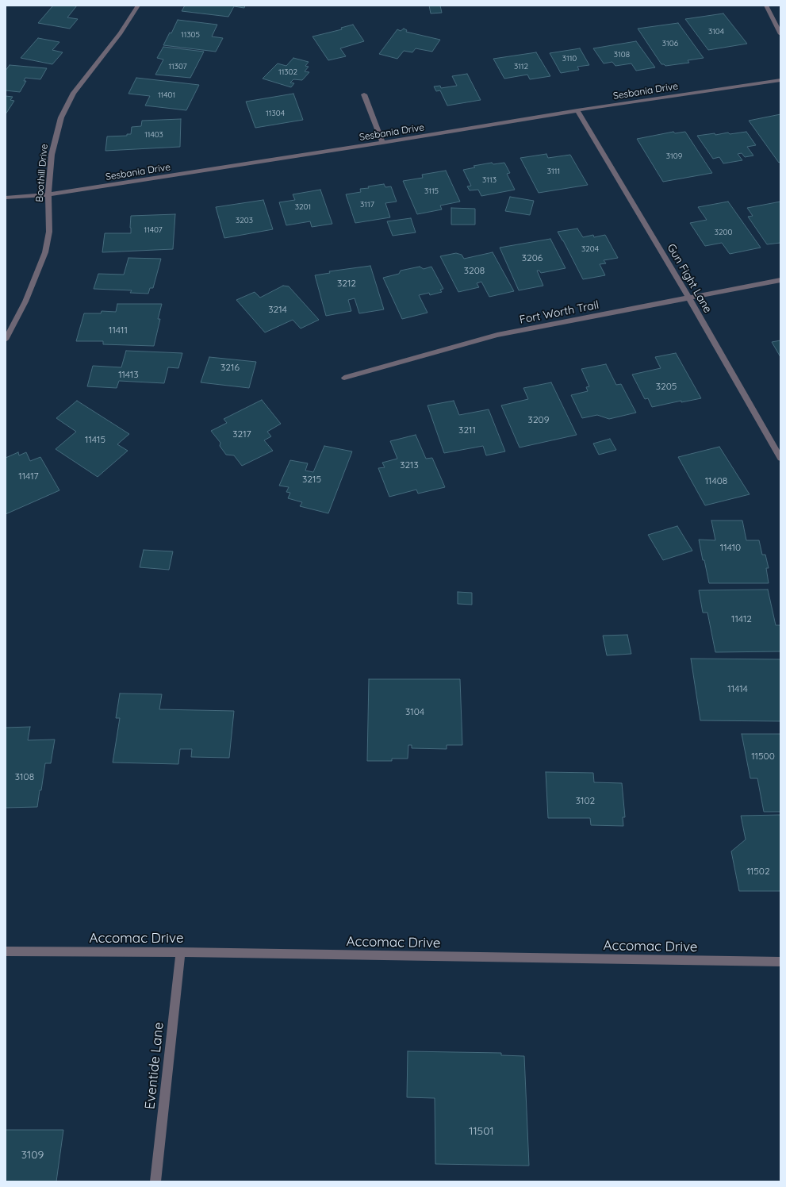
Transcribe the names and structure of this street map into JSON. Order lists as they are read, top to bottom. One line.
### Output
{"streets":{"street":["Sesbania Drive","Boothill Drive","Gun Fight Lane","Fort Worth Trail","Accomac Drive","Eventide Lane"]},"crossings":[["Sesbania Drive","Boothill Drive"],["Sesbania Drive","Gun Fight Lane"],["Gun Fight Lane","Fort Worth Trail"],["Accomac Drive","Eventide Lane"]],"house_numbers":["3104","11305","3106","3108","3110","11307","3112","11302","11401","11304","11403","3109","3111","3113","3115","3117","3201","3203","11407","3200","3204","3206","3208","3212","3214","11411","3216","11413","3205","3209","3211","3217","11415","3213","11417","3215","11408","11410","11412","11414","3104","11500","3108","3102","11502","11501","3109"]}
